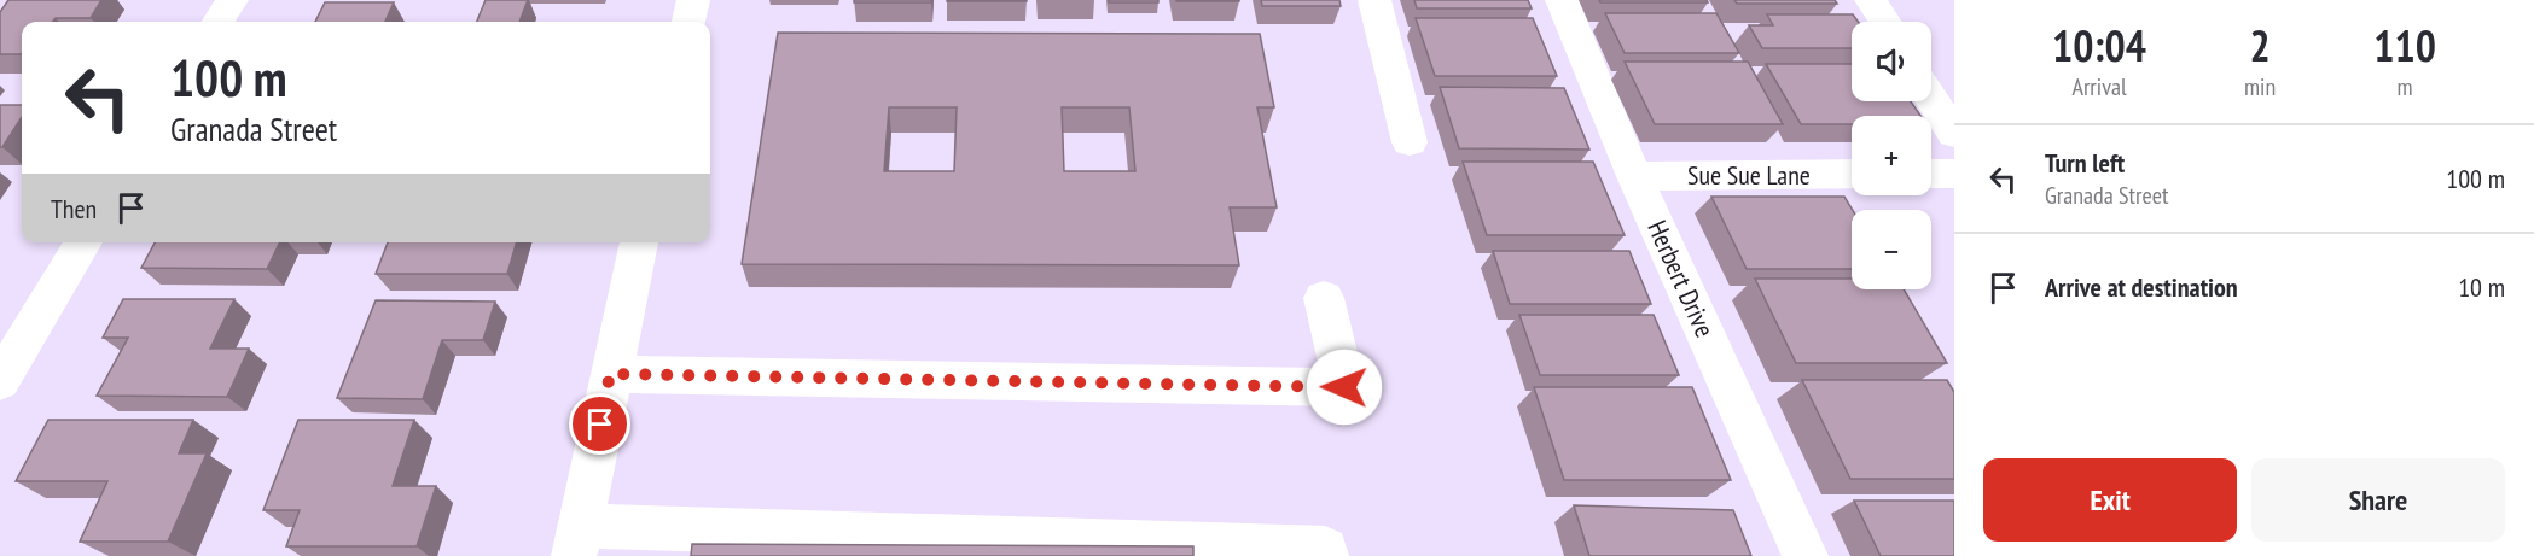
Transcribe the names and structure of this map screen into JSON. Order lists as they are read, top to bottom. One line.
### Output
{"streets":{"street":["Sue Sue Lane","Herbert Drive"]},"crossings":[["Sue Sue Lane","Herbert Drive"]],"page":{"eta":["10:04","Arrival","2","min","110","m"],"map_buttons":["+","−"],"turn":["100 m","Granada Street"],"list":[{"name":"Turn left","note":"Granada Street","value":"100 m"},{"name":"Arrive at destination","value":"10 m"}],"then":"Then","buttons":["Exit","Share"]}}
